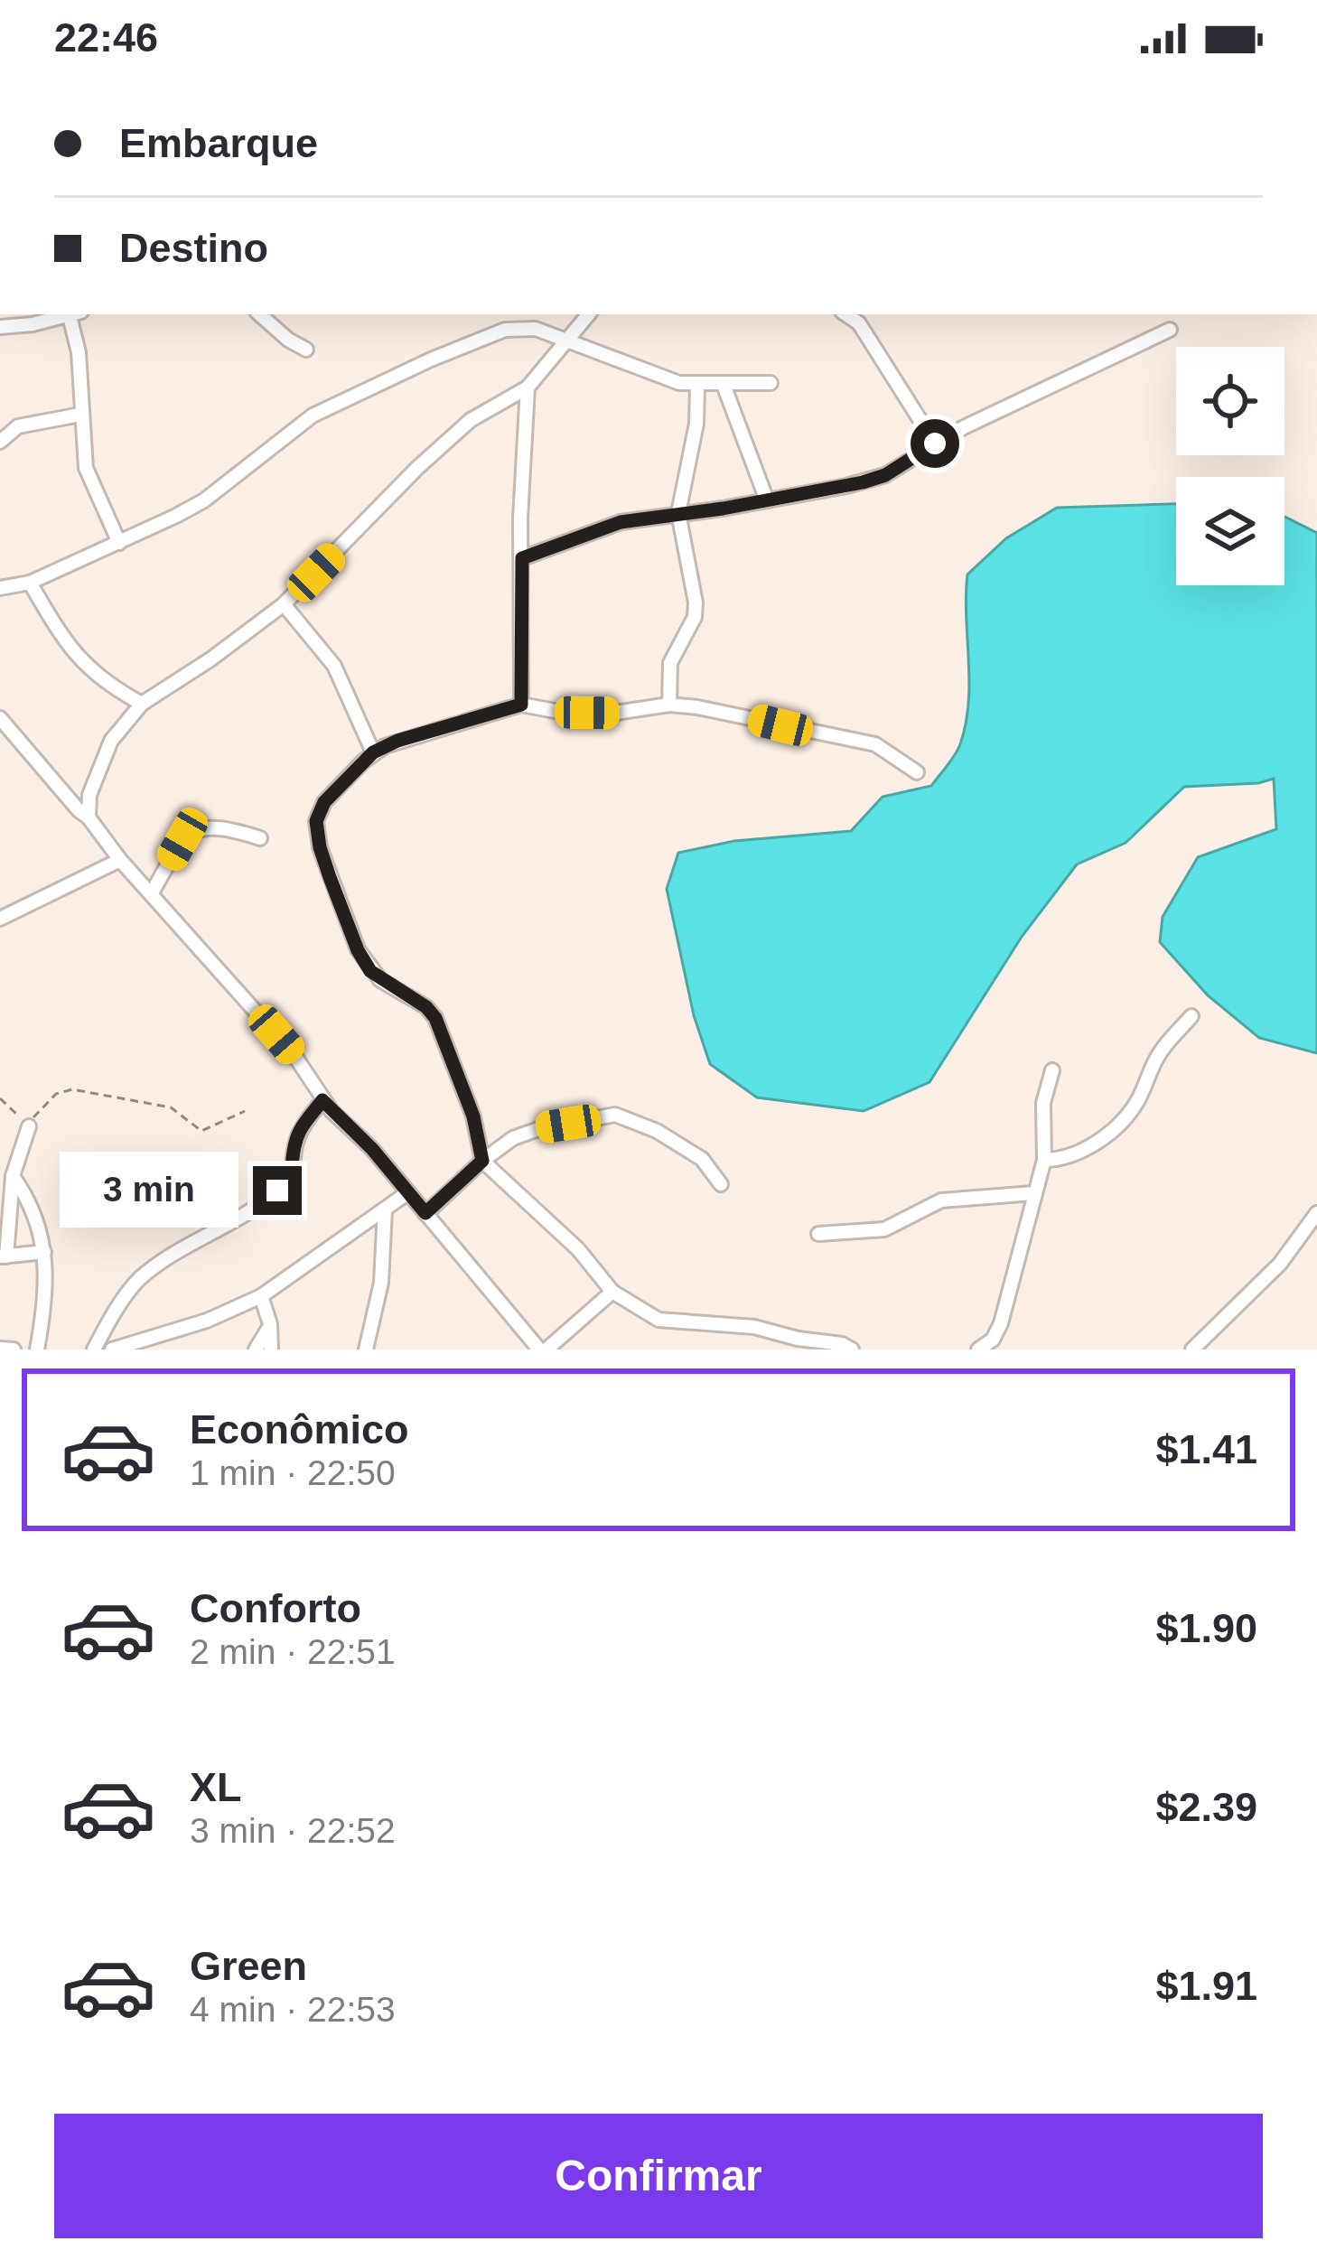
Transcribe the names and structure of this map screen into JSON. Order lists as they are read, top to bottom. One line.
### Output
{"page":{"status":"22:46","banner":["Embarque","Destino"],"bubble":"3 min","list":[{"name":"Econômico","note":"1 min · 22:50","value":"$1.41"},{"name":"Conforto","note":"2 min · 22:51","value":"$1.90"},{"name":"XL","note":"3 min · 22:52","value":"$2.39"},{"name":"Green","note":"4 min · 22:53","value":"$1.91"}],"buttons":"Confirmar"}}
